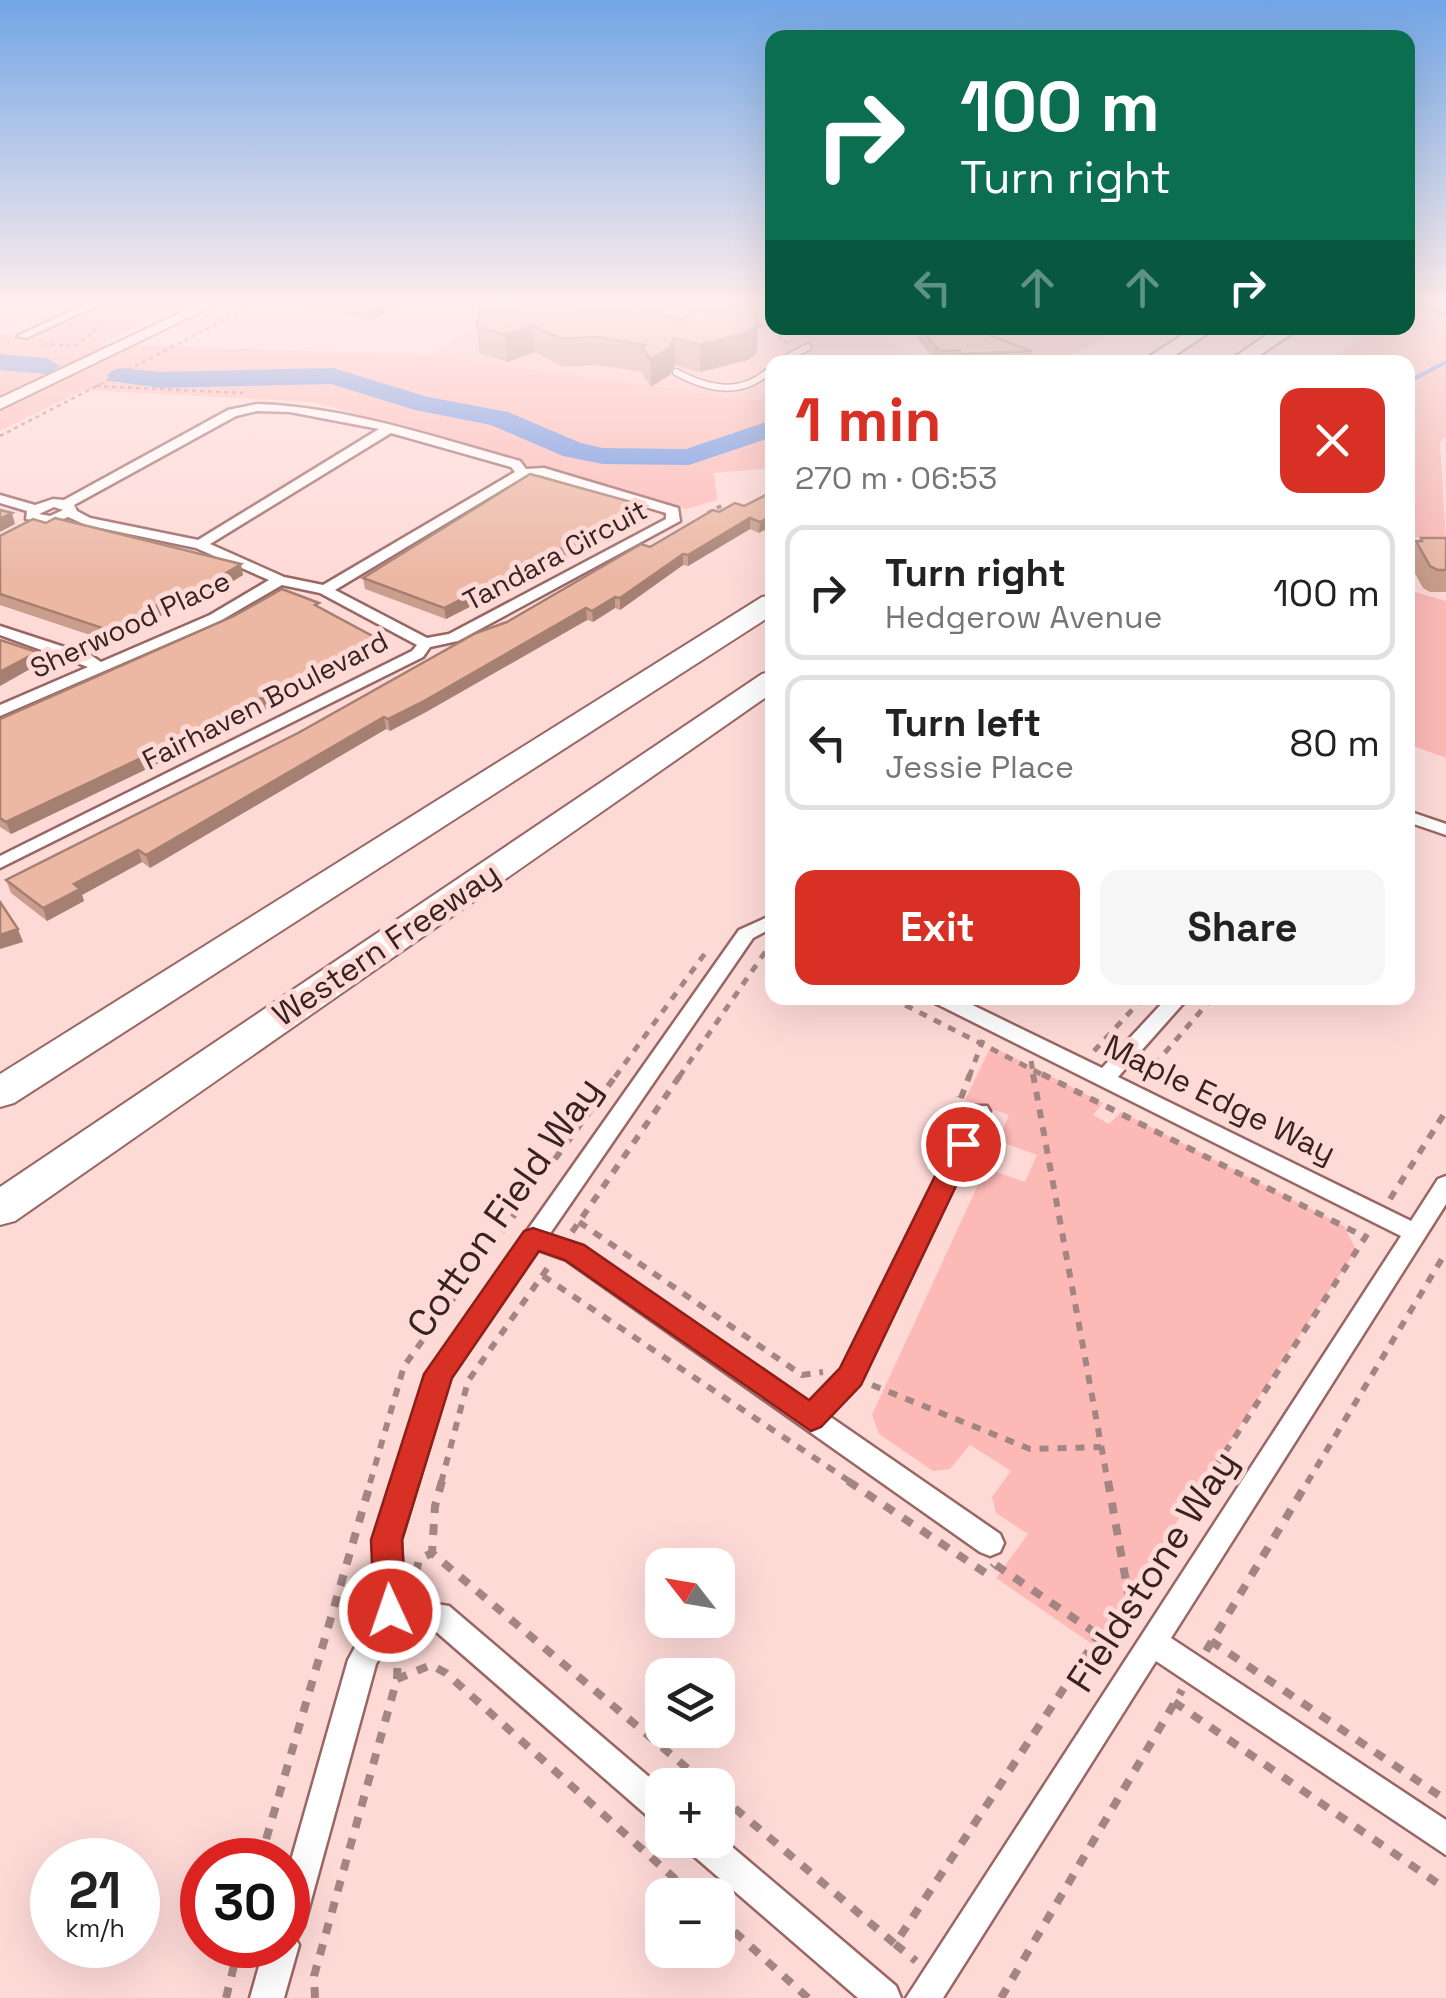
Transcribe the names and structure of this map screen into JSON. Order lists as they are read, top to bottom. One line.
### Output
{"streets":{"highway":["Western Freeway"],"street":["Tandara Circuit","Sherwood Place","Fairhaven Boulevard","Maple Edge Way","Cotton Field Way","Fieldstone Way"]},"crossings":[["Tandara Circuit","Fairhaven Boulevard"],["Sherwood Place","Fairhaven Boulevard"],["Maple Edge Way","Fieldstone Way"]],"north":"top left","page":{"turn":["100 m","Turn right"],"heading":["1 min","270 m · 06:53"],"list":[{"name":"Turn right","note":"Hedgerow Avenue","value":"100 m"},{"name":"Turn left","note":"Jessie Place","value":"80 m"}],"buttons":["Exit","Share"],"map_buttons":["+","−"],"speed":"21 km/h","limit":"30"}}
